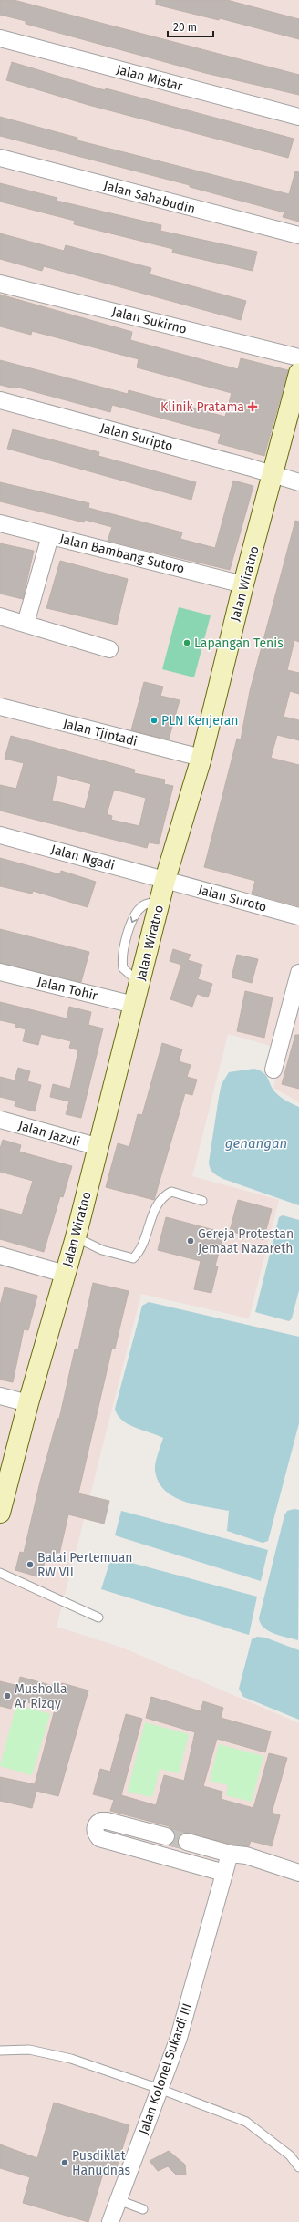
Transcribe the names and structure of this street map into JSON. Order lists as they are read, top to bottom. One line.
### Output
{"streets":{"main road":["Jalan Wiratno"],"street":["Jalan Mistar","Jalan Sahabudin","Jalan Sukirno","Jalan Suripto","Jalan Bambang Sutoro","Jalan Tjiptadi","Jalan Ngadi","Jalan Suroto","Jalan Tohir","Jalan Jazuli","Jalan Kolonel Sukardi III"]},"crossings":[["Jalan Suripto","Jalan Wiratno"],["Jalan Bambang Sutoro","Jalan Wiratno"],["Jalan Wiratno","Jalan Tjiptadi"],["Jalan Wiratno","Jalan Ngadi"],["Jalan Wiratno","Jalan Suroto"],["Jalan Wiratno","Jalan Tohir"],["Jalan Wiratno","Jalan Jazuli"],["Jalan Ngadi","Jalan Suroto"]],"water":["genangan"],"places":{"health":["Klinik Pratama"],"other":["Lapangan Tenis","PLN Kenjeran","Gereja Protestan Jemaat Nazareth","Balai Pertemuan RW VII","Musholla Ar Rizqy","Pusdiklat Hanudnas"]},"scale_bar":"20 m"}
